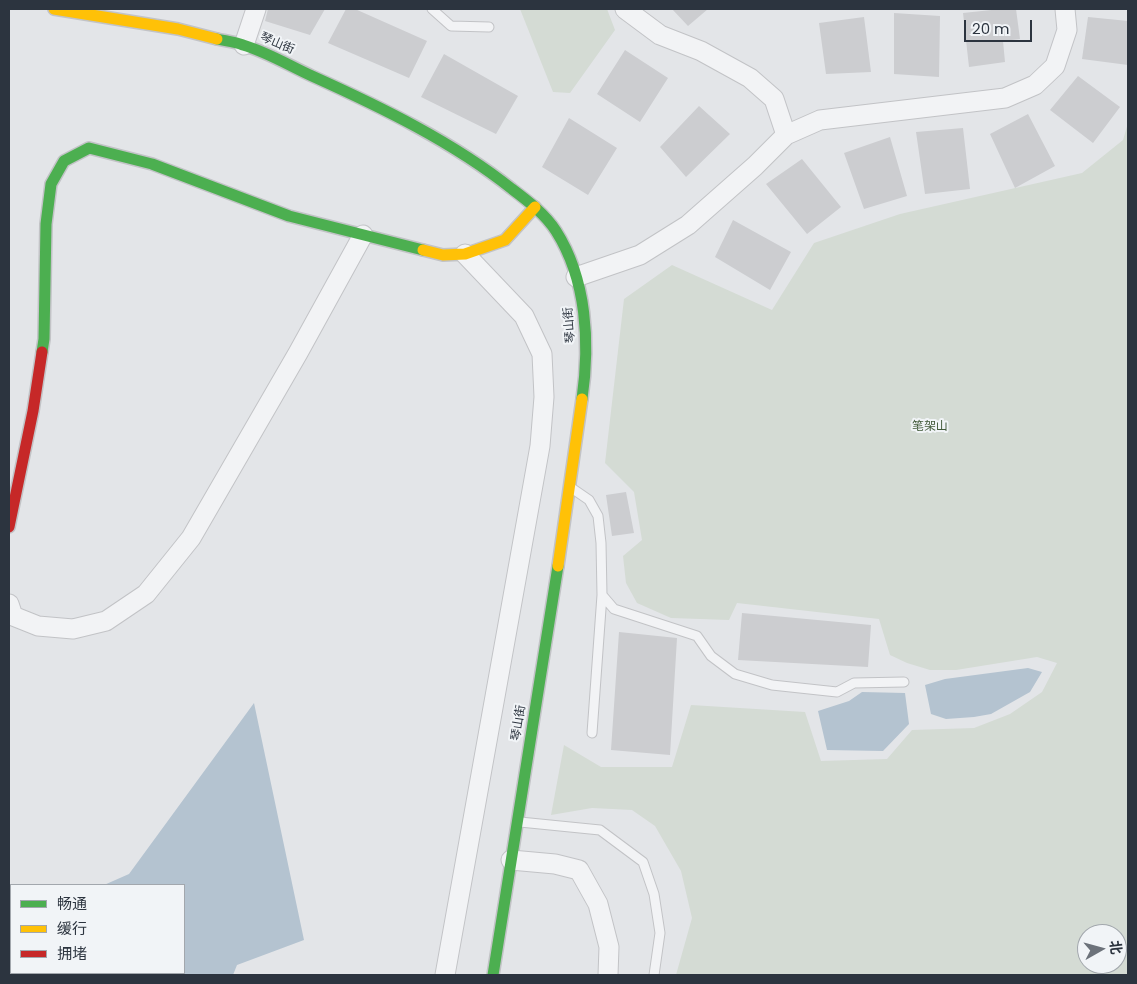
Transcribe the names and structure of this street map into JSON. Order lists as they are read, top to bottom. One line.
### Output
{"streets":{"street":["琴山街"]},"parks":["笔架山"],"legend":["畅通","缓行","拥堵"],"scale_bar":"20 m","north":"right"}
